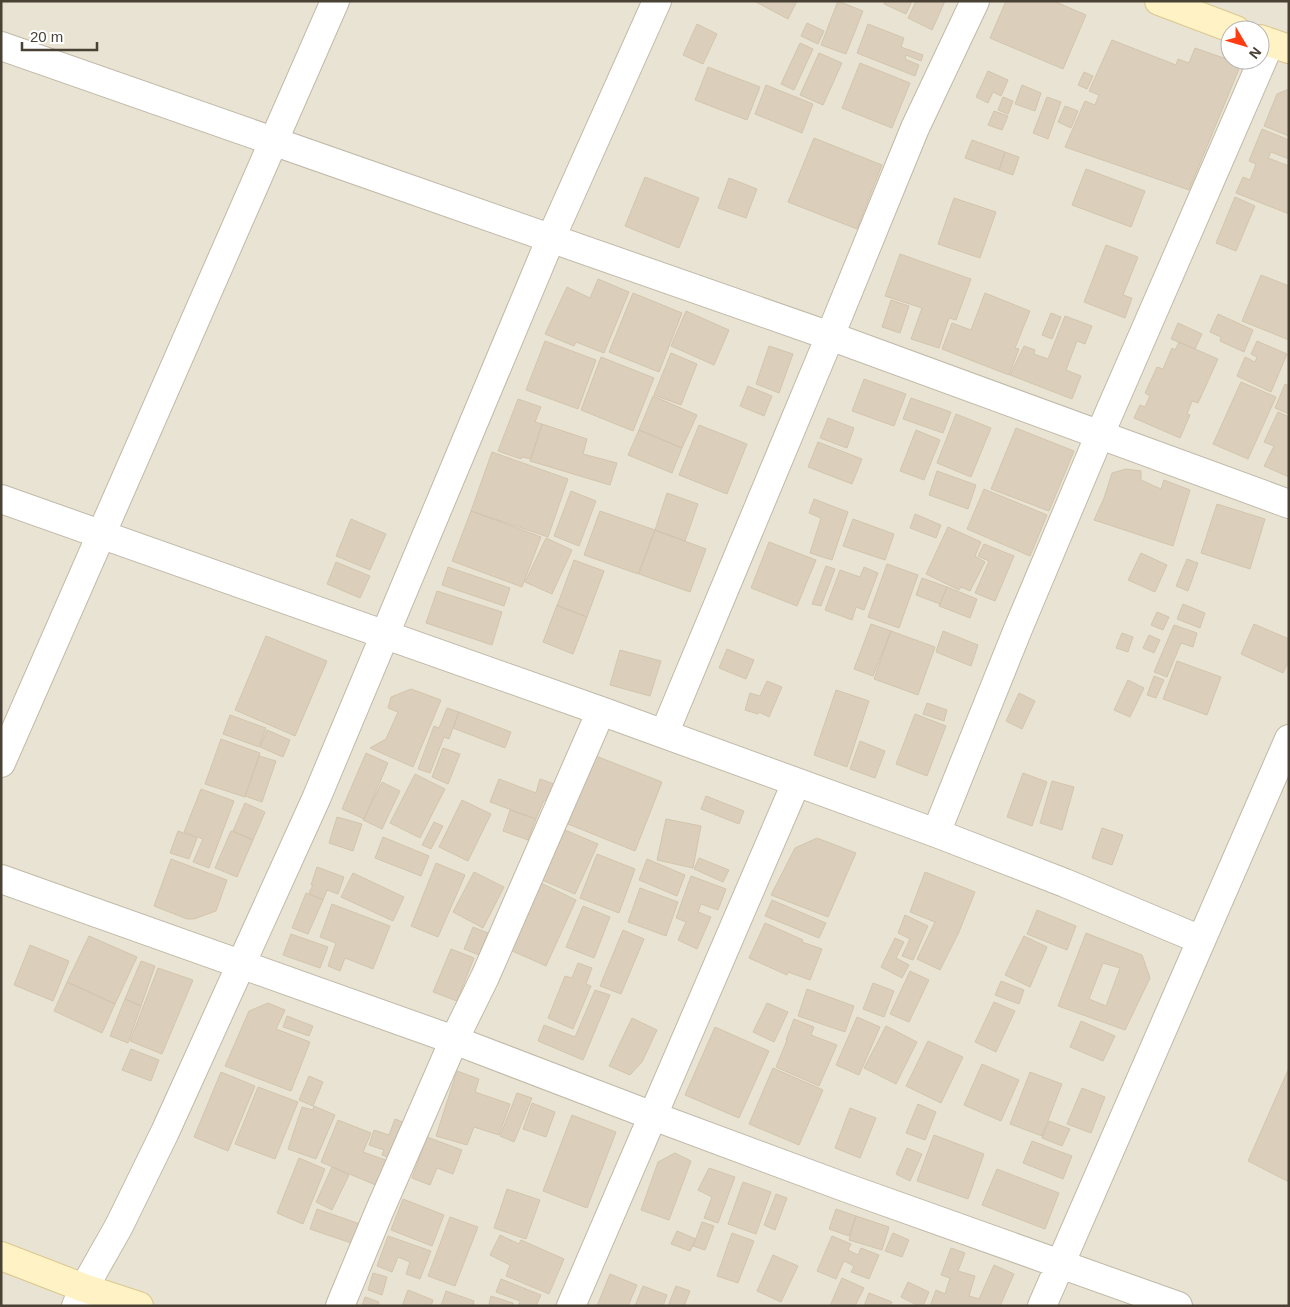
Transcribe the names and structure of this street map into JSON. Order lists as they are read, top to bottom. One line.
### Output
{"scale_bar":"20 m","north":"bottom right"}
